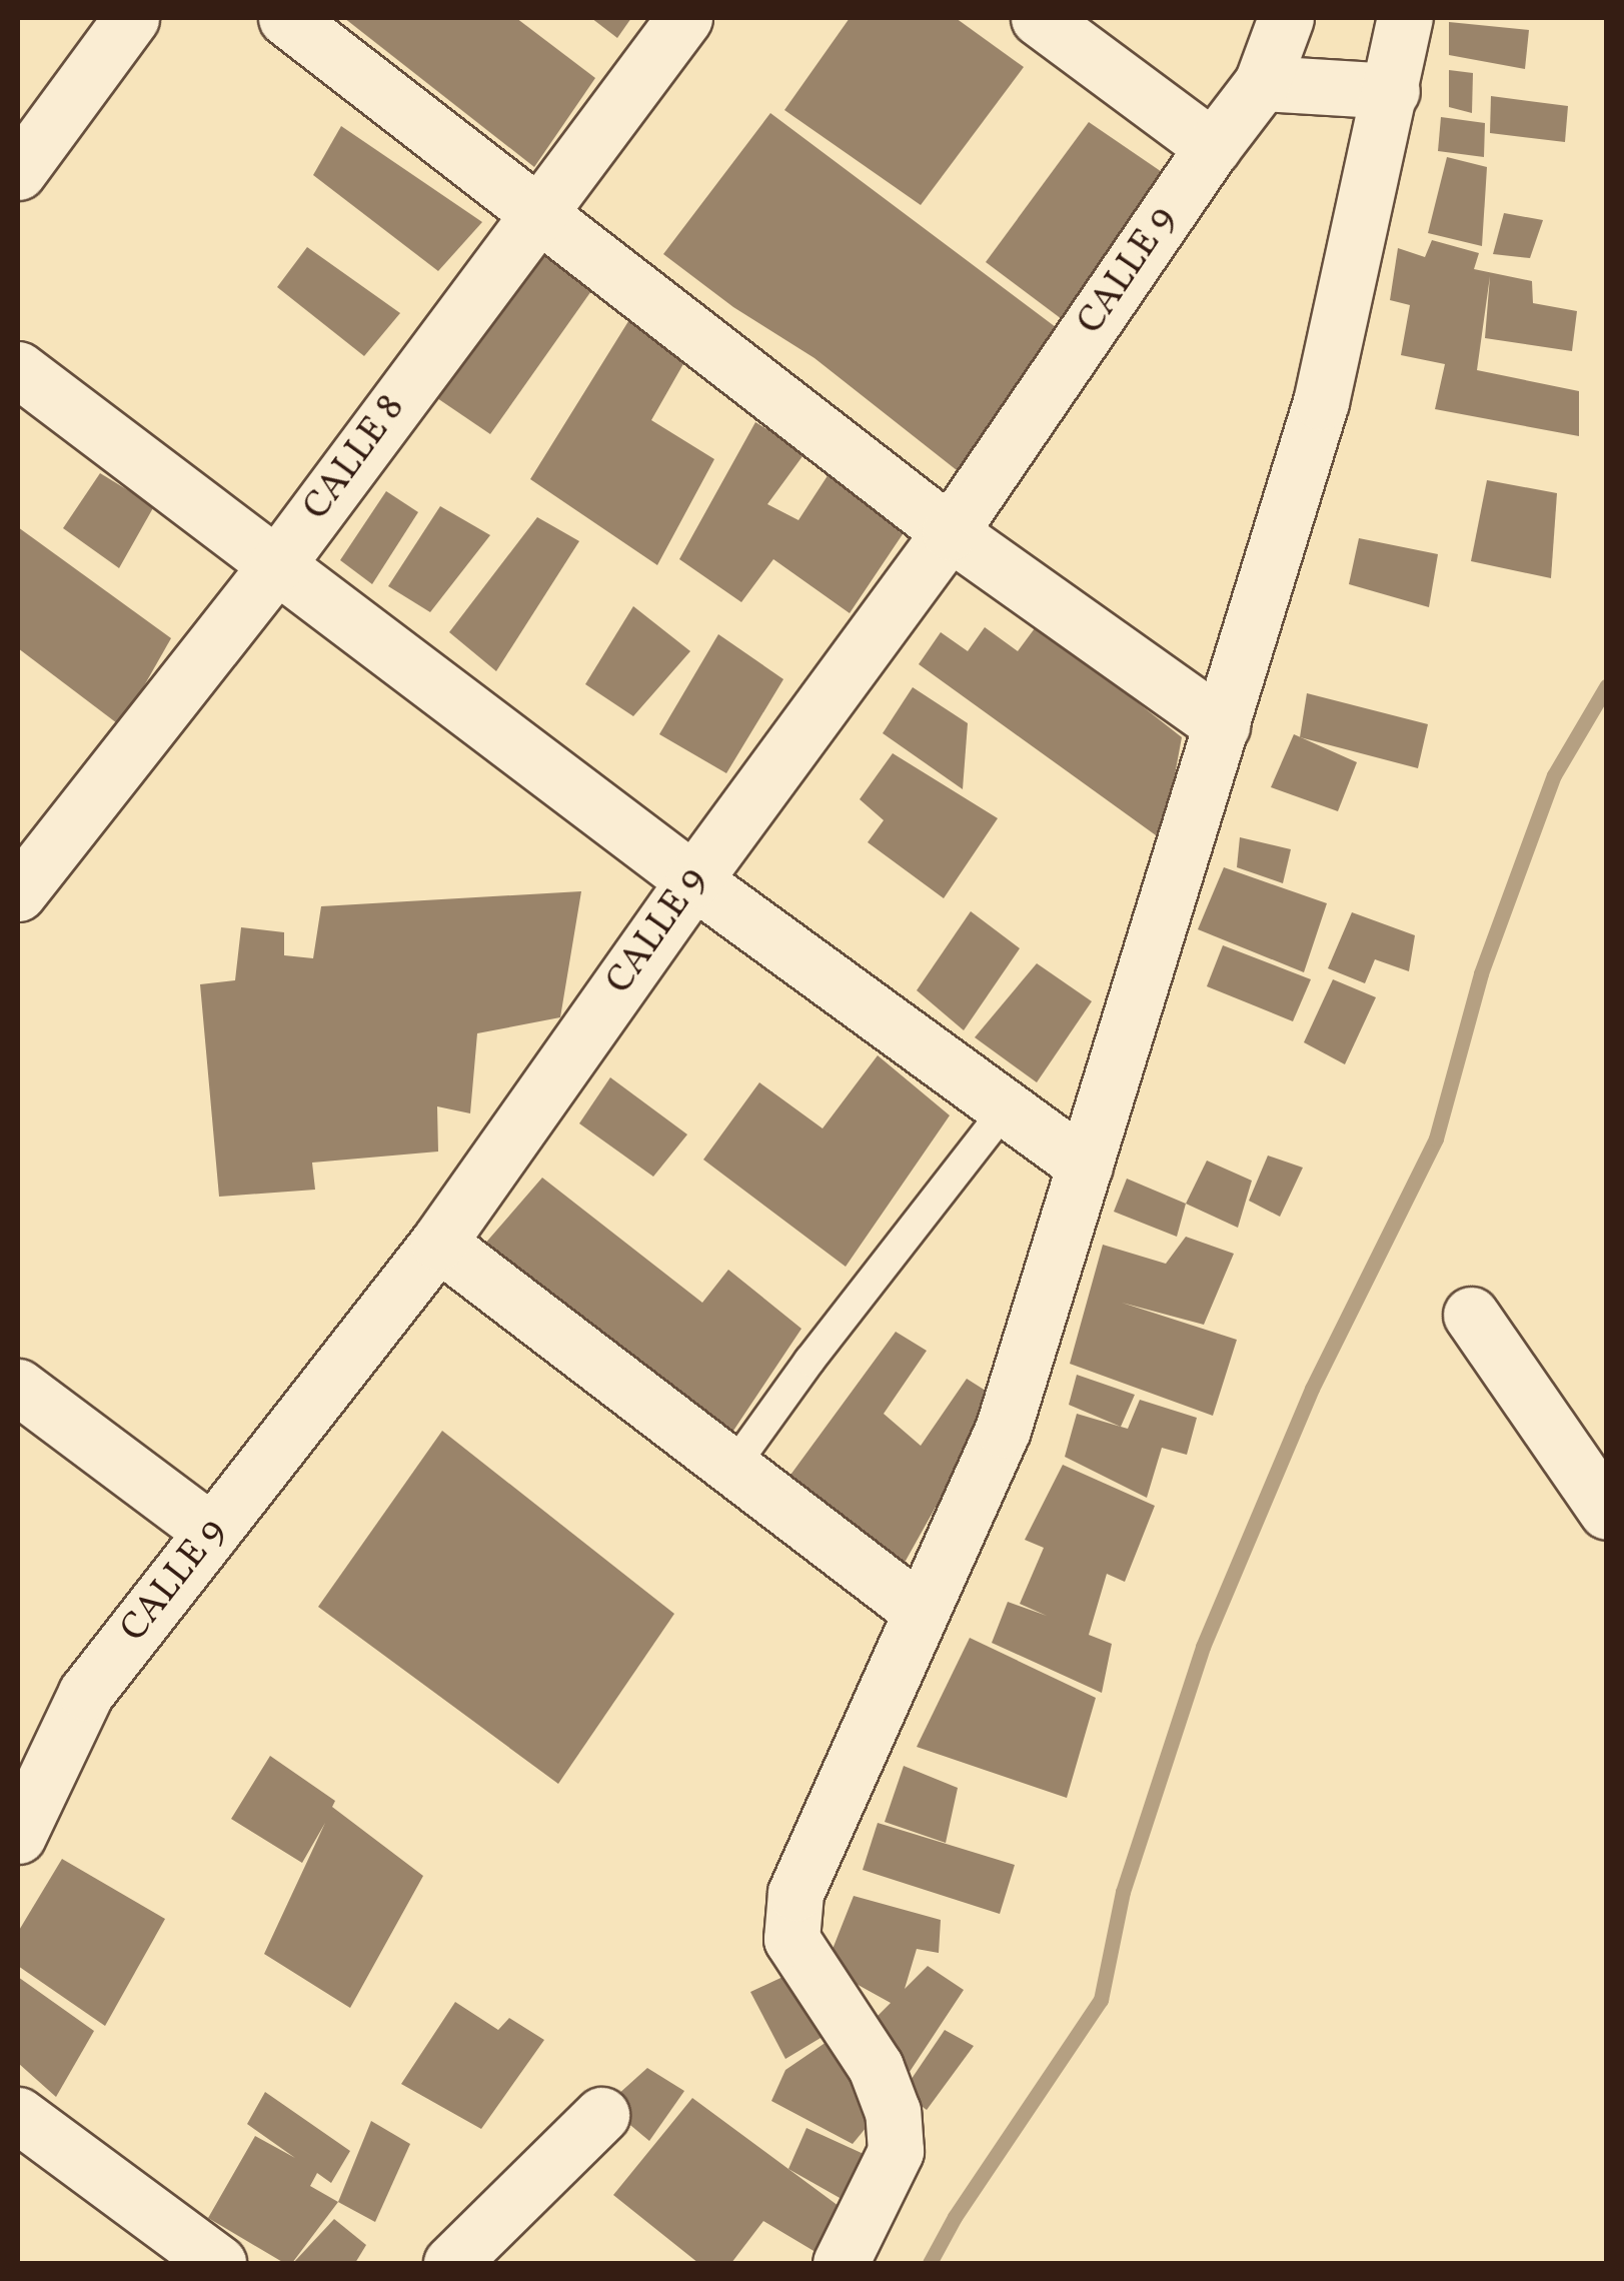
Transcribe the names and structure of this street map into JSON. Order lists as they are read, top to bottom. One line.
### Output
{"streets":{"street":["CALLE 9","CALLE 8"]}}
